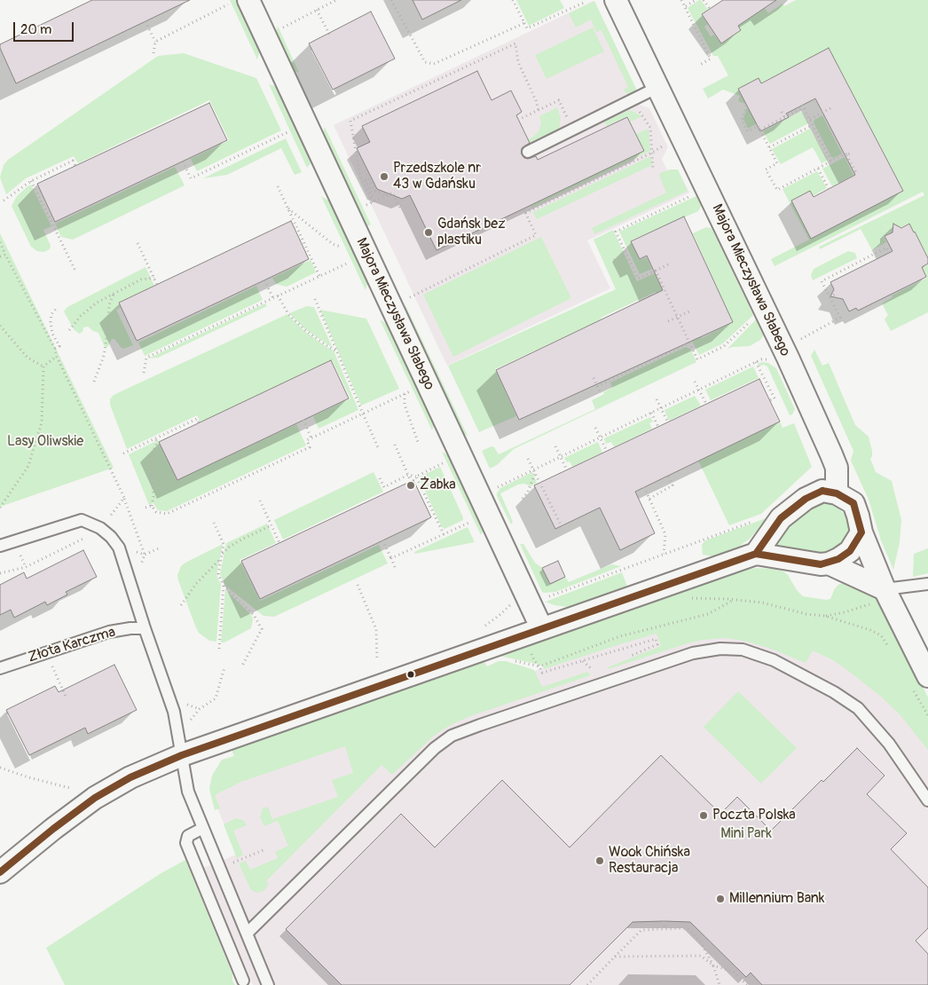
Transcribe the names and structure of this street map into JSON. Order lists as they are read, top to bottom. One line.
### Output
{"streets":{"street":["Majora Mieczysława Słabego"],"lane":["Złota Karczma"]},"parks":["Lasy Oliwskie","Mini Park"],"places":["Przedszkole nr 43 w Gdańsku","Gdańsk bez plastiku","Żabka","Poczta Polska","Wook Chińska Restauracja","Millennium Bank"],"scale_bar":"20 m"}
